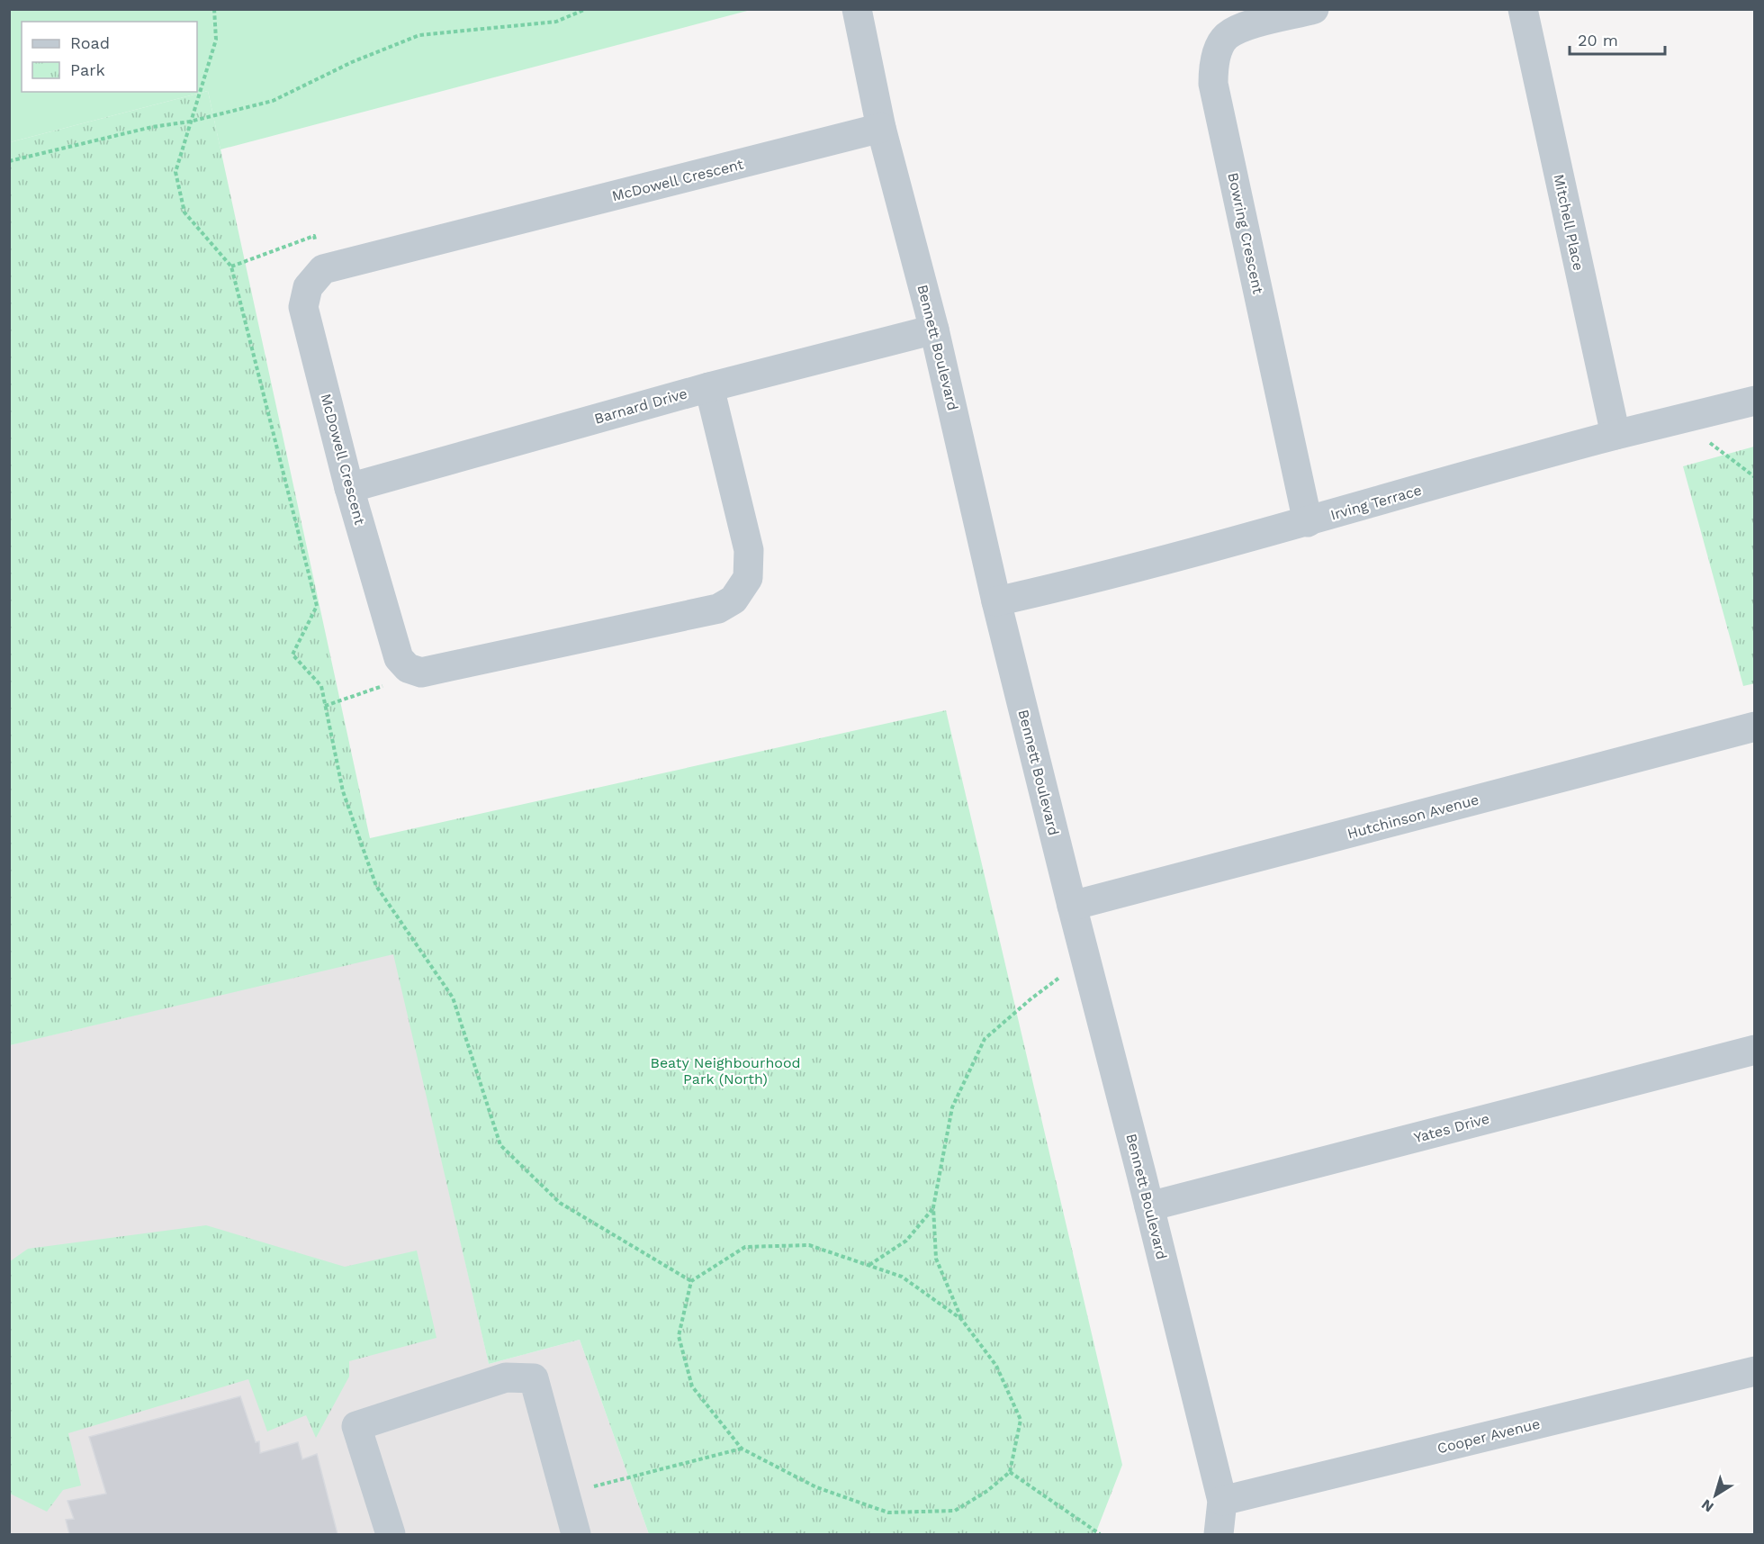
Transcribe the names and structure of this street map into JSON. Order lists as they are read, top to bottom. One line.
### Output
{"streets":{"street":["McDowell Crescent","Mitchell Place","Bowring Crescent","Bennett Boulevard","Barnard Drive","Irving Terrace","Hutchinson Avenue","Yates Drive","Cooper Avenue"]},"crossings":[["McDowell Crescent","Bennett Boulevard"],["McDowell Crescent","Barnard Drive"],["Mitchell Place","Irving Terrace"],["Bowring Crescent","Irving Terrace"],["Bennett Boulevard","Barnard Drive"],["Bennett Boulevard","Irving Terrace"],["Bennett Boulevard","Hutchinson Avenue"],["Bennett Boulevard","Yates Drive"],["Bennett Boulevard","Cooper Avenue"]],"parks":["Beaty Neighbourhood Park (North)"],"legend":["Road","Park"],"scale_bar":"20 m","north":"bottom left"}
